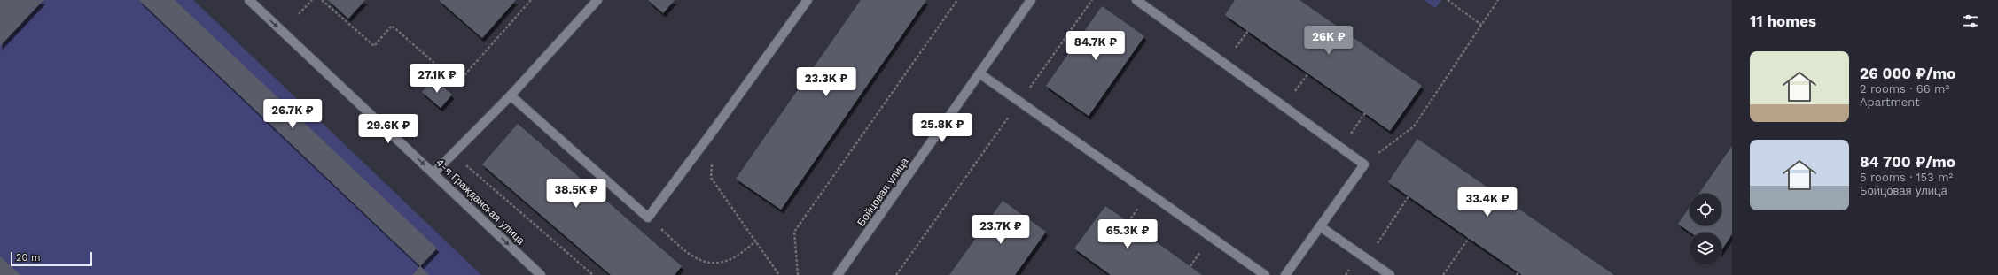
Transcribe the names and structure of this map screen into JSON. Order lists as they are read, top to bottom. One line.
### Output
{"streets":{"street":["Бойцовая улица","4-я Гражданская улица"]},"one_way":["4-я Гражданская улица"],"scale_bar":"20 m","page":{"heading":"11 homes","price":["26K ₽","84.7K ₽","27.1K ₽","23.3K ₽","26.7K ₽","25.8K ₽","29.6K ₽","38.5K ₽","33.4K ₽","23.7K ₽","65.3K ₽"],"list":[{"name":"26 000 ₽/mo","note":"2 rooms · 66 m² · Apartment"},{"name":"84 700 ₽/mo","note":"5 rooms · 153 m² · Бойцовая улица"}],"scale":"20 m"}}
